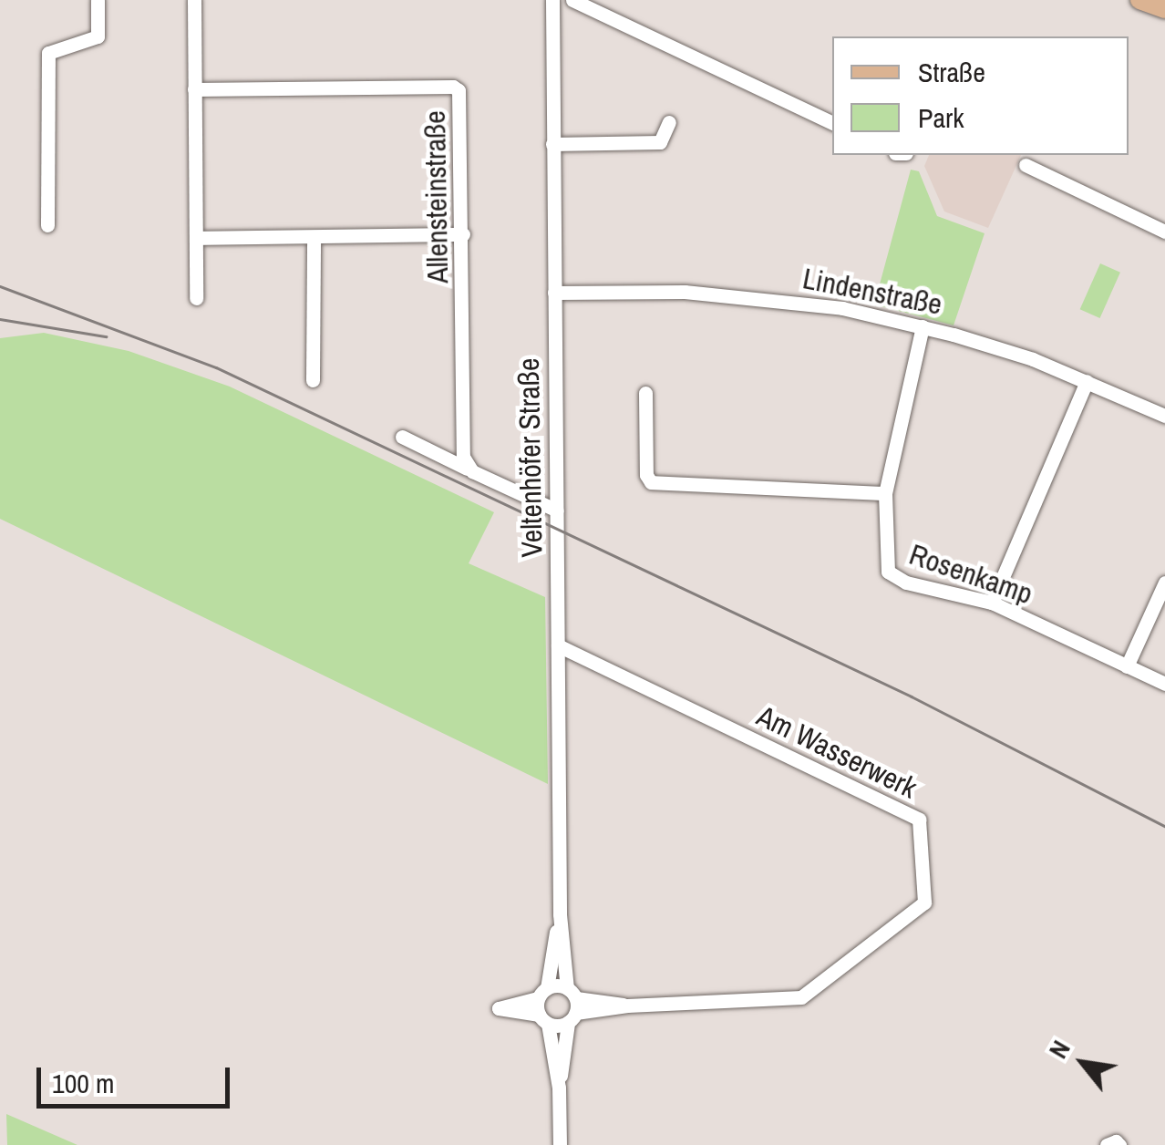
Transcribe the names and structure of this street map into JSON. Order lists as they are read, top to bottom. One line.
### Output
{"streets":{"street":["Allensteinstraße","Lindenstraße","Veltenhöfer Straße","Rosenkamp","Am Wasserwerk"]},"crossings":[["Lindenstraße","Veltenhöfer Straße"],["Lindenstraße","Rosenkamp"],["Veltenhöfer Straße","Am Wasserwerk"]],"legend":["Straße","Park"],"scale_bar":"100 m","north":"top left"}
